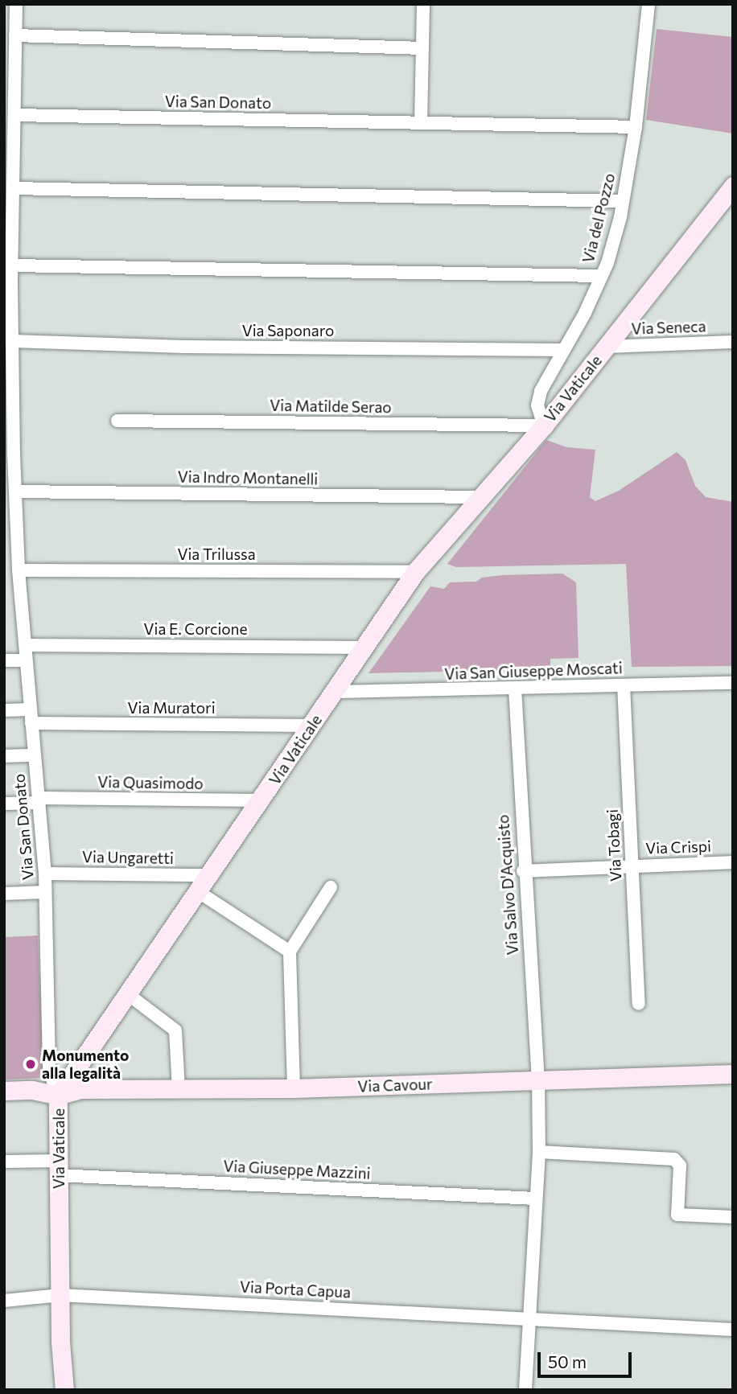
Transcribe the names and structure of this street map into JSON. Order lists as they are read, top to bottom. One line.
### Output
{"streets":{"street":["Via San Donato","Via del Pozzo","Via Seneca","Via Saponaro","Via Vaticale","Via Matilde Serao","Via Indro Montanelli","Via Trilussa","Via E. Corcione","Via San Giuseppe Moscati","Via Muratori","Via Quasimodo","Via Tobagi","Via Crispi","Via Ungaretti","Via Salvo D'Acquisto","Via Cavour","Via Giuseppe Mazzini","Via Porta Capua"]},"crossings":[["Via San Donato","Via del Pozzo"],["Via San Donato","Via Saponaro"],["Via San Donato","Via Vaticale"],["Via San Donato","Via Indro Montanelli"],["Via San Donato","Via Trilussa"],["Via San Donato","Via E. Corcione"],["Via San Donato","Via Muratori"],["Via San Donato","Via Quasimodo"],["Via San Donato","Via Ungaretti"],["Via San Donato","Via Cavour"],["Via del Pozzo","Via Saponaro"],["Via del Pozzo","Via Vaticale"],["Via del Pozzo","Via Matilde Serao"],["Via Seneca","Via Vaticale"],["Via Vaticale","Via Matilde Serao"],["Via Vaticale","Via Indro Montanelli"],["Via Vaticale","Via Trilussa"],["Via Vaticale","Via E. Corcione"],["Via Vaticale","Via San Giuseppe Moscati"],["Via Vaticale","Via Muratori"],["Via Vaticale","Via Quasimodo"],["Via Vaticale","Via Ungaretti"],["Via Vaticale","Via Cavour"],["Via Vaticale","Via Giuseppe Mazzini"],["Via Vaticale","Via Porta Capua"],["Via San Giuseppe Moscati","Via Tobagi"],["Via San Giuseppe Moscati","Via Salvo D'Acquisto"],["Via Tobagi","Via Crispi"],["Via Crispi","Via Salvo D'Acquisto"],["Via Salvo D'Acquisto","Via Cavour"],["Via Salvo D'Acquisto","Via Giuseppe Mazzini"],["Via Salvo D'Acquisto","Via Porta Capua"]],"places":["Monumento alla legalità"],"scale_bar":"50 m"}
